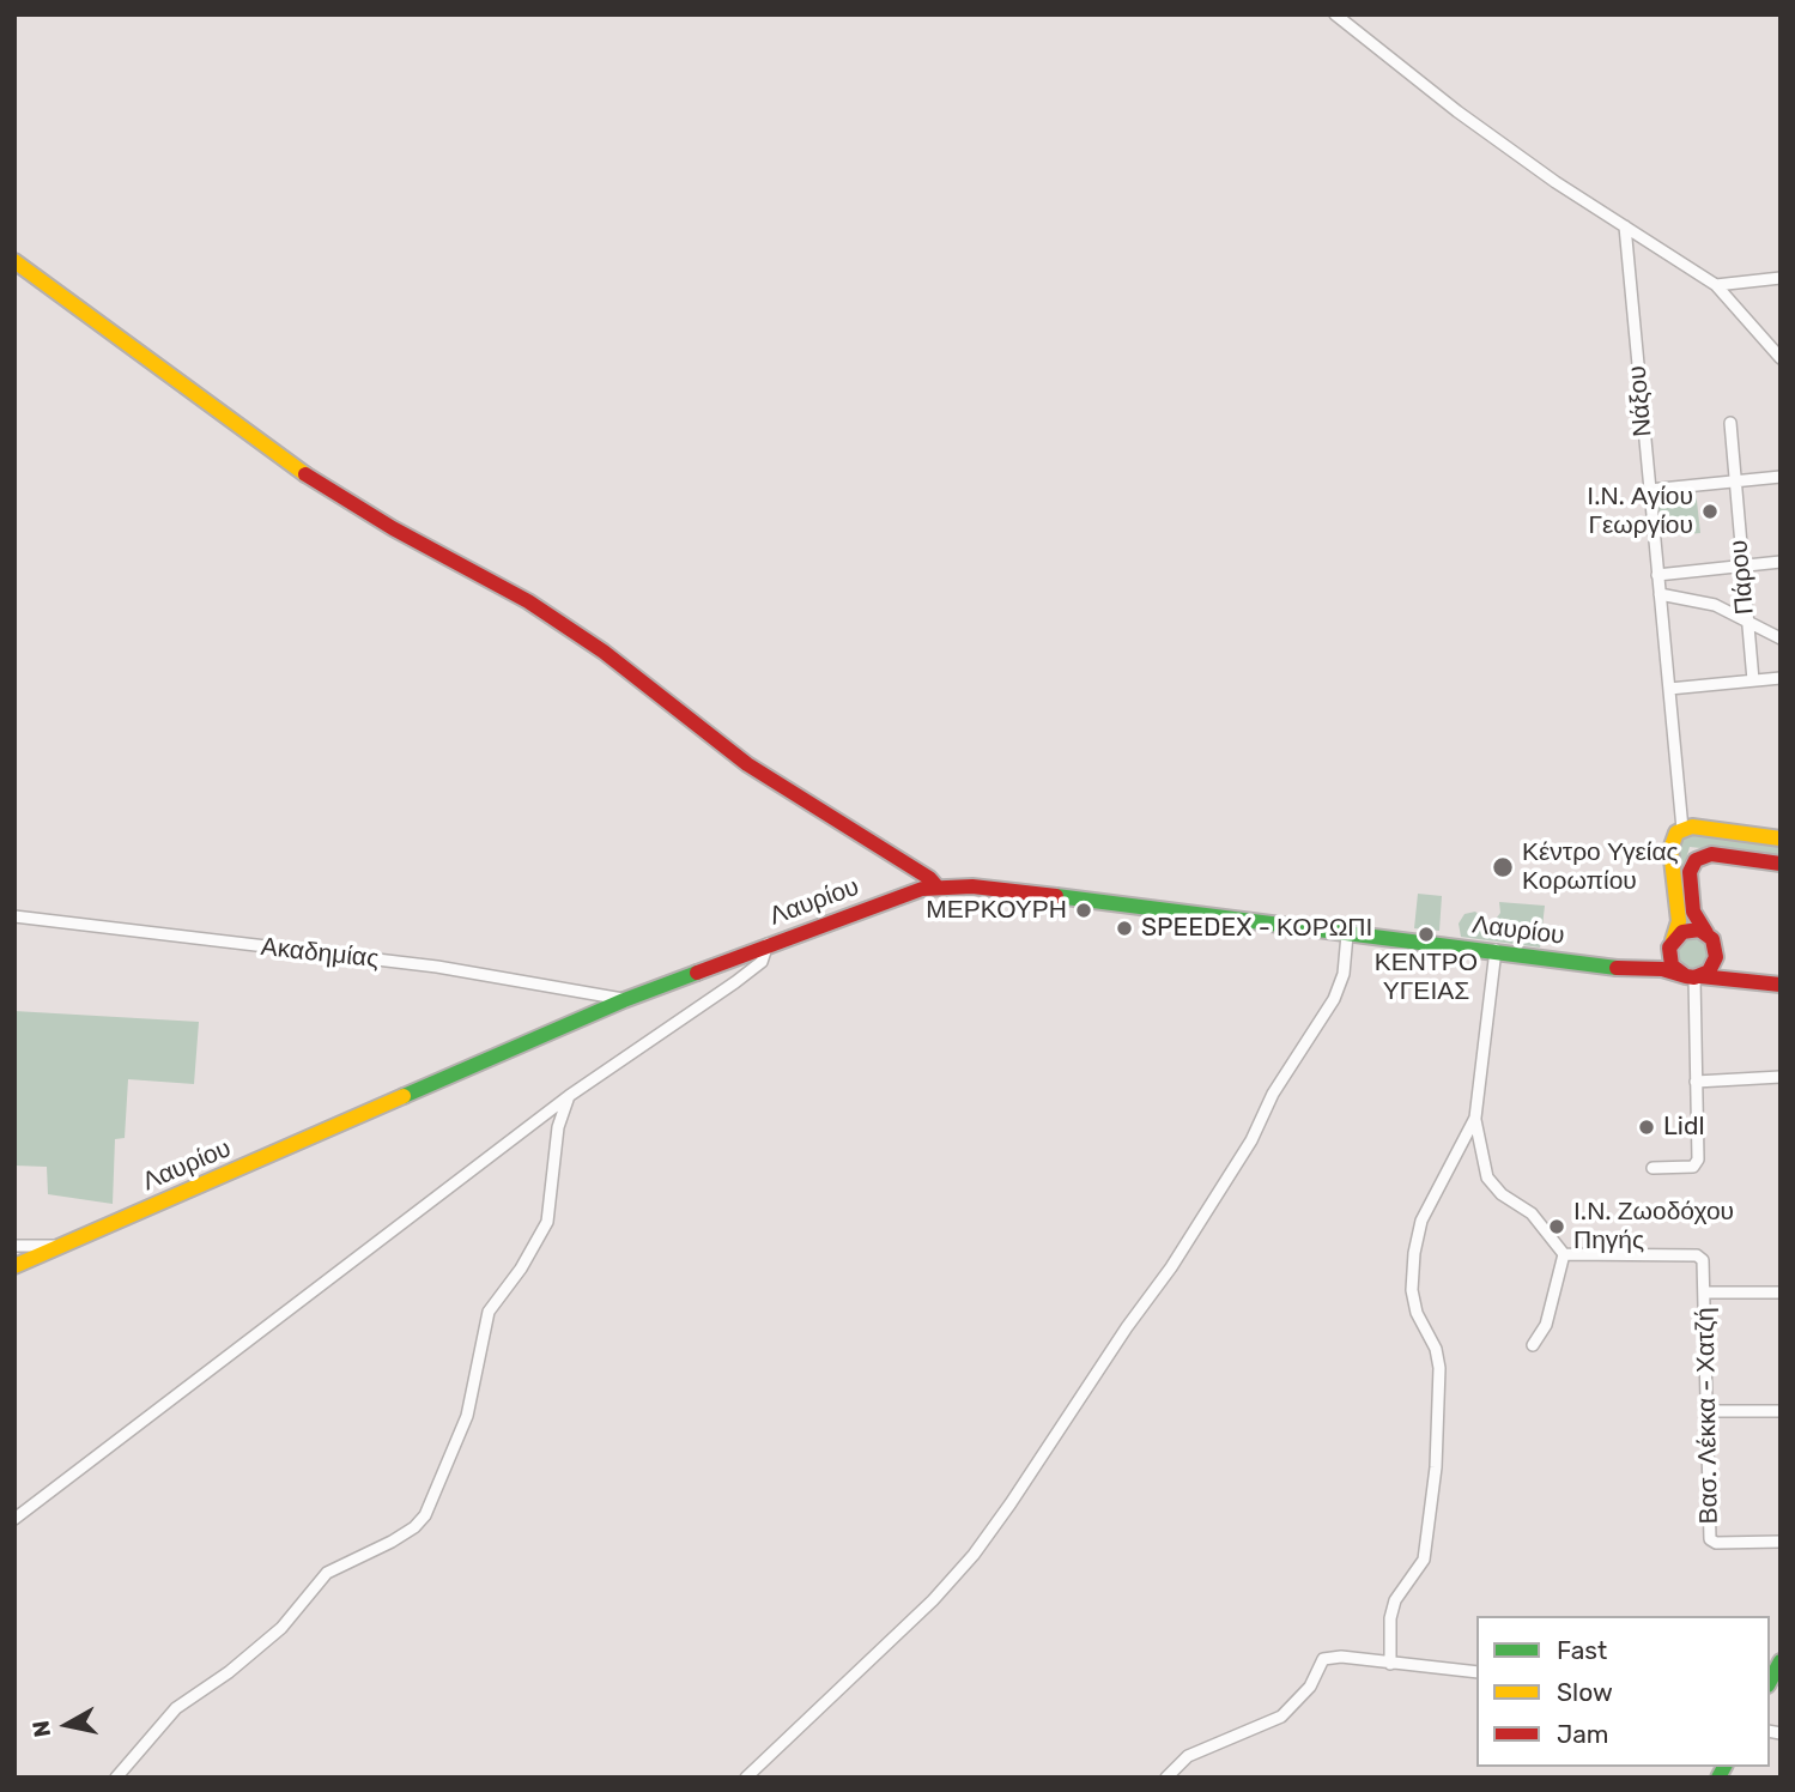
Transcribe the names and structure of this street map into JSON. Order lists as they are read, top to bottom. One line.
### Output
{"streets":{"main road":["Λαυρίου"],"street":["Νάξου","Πάρου","Ακαδημίας","Βασ. Λέκκα - Χατζή"]},"crossings":[["Λαυρίου","Ακαδημίας"]],"places":["Ι.Ν. Αγίου Γεωργίου","Κέντρο Υγείας Κορωπίου","ΜΕΡΚΟΥΡΗ","SPEEDEX - ΚΟΡΩΠΙ","ΚΕΝΤΡΟ ΥΓΕΙΑΣ","Lidl","Ι.Ν. Ζωοδόχου Πηγής"],"legend":["Fast","Slow","Jam"],"north":"left"}
